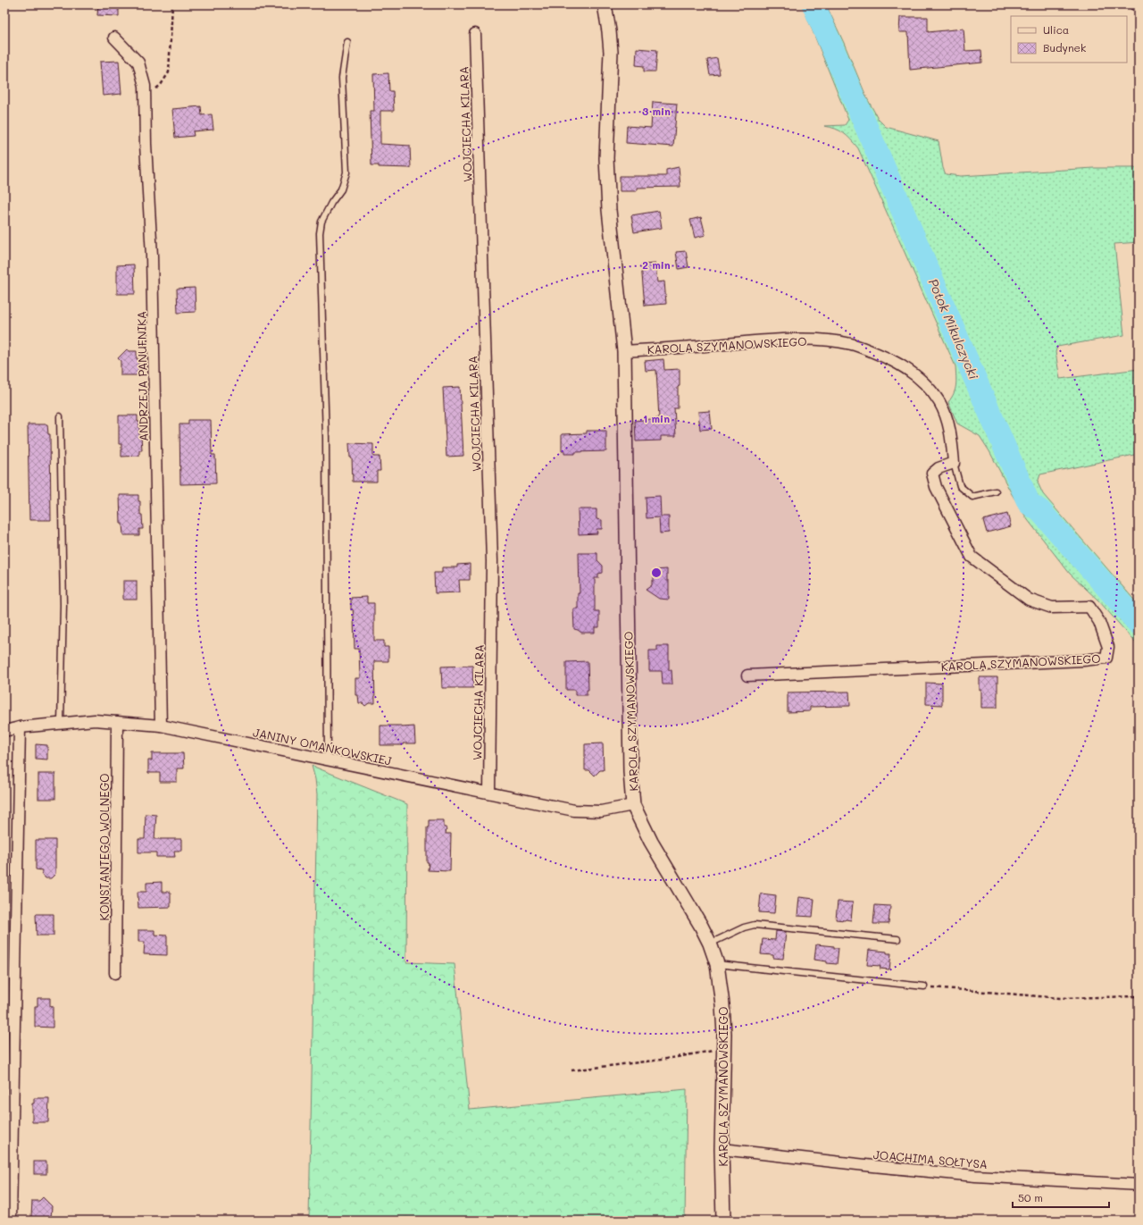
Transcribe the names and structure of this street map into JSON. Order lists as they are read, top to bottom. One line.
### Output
{"streets":{"street":["WOJCIECHA KILARA","KAROLA SZYMANOWSKIEGO","ANDRZEJA PANUFNIKA","JANINY OMAŃKOWSKIEJ","KONSTANTEGO WOLNEGO","JOACHIMA SOŁTYSA"]},"crossings":[["WOJCIECHA KILARA","JANINY OMAŃKOWSKIEJ"],["KAROLA SZYMANOWSKIEGO","JANINY OMAŃKOWSKIEJ"],["KAROLA SZYMANOWSKIEGO","JOACHIMA SOŁTYSA"],["ANDRZEJA PANUFNIKA","JANINY OMAŃKOWSKIEJ"],["JANINY OMAŃKOWSKIEJ","KONSTANTEGO WOLNEGO"]],"water":["Potok Mikulczycki"],"legend":["Ulica","Budynek"],"scale_bar":"50 m","rings":["3 min","2 min","1 min"]}
